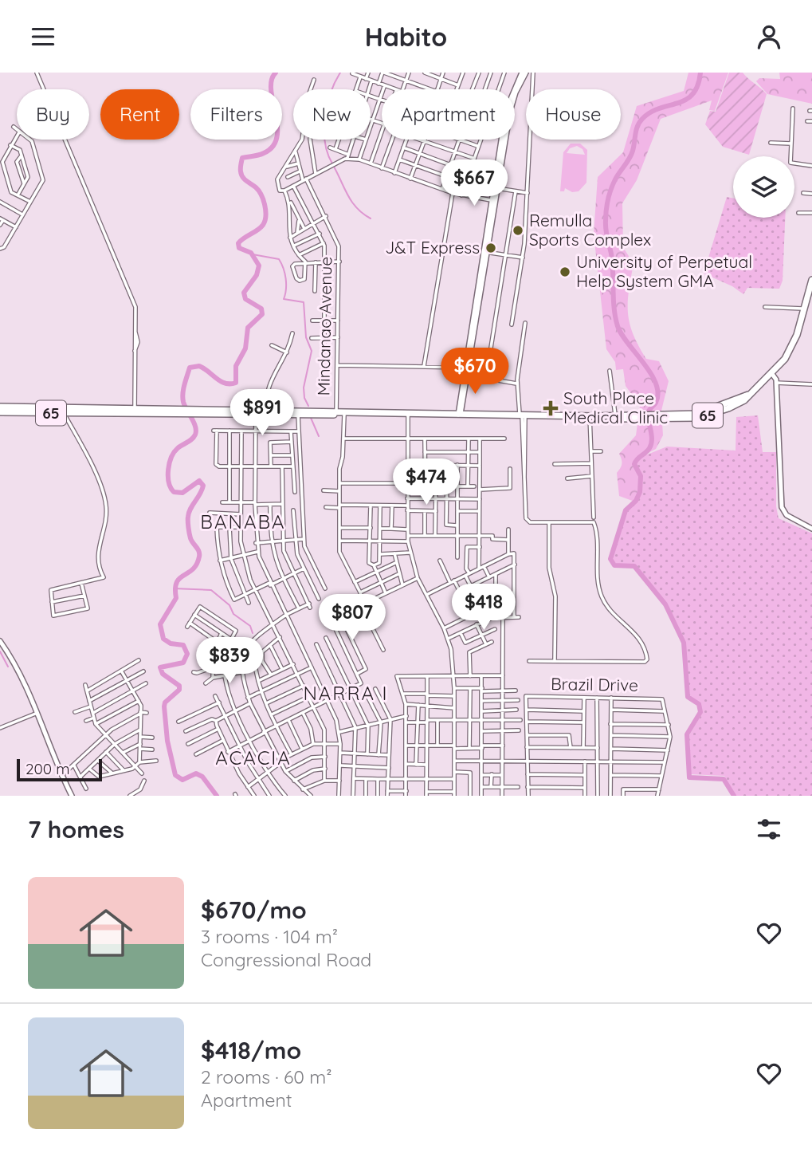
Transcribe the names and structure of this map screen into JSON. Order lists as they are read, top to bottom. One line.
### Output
{"streets":{"highway":["65"],"street":["Mindanao Avenue","Brazil Drive"]},"crossings":[["Mindanao Avenue","65"]],"districts":["BANABA","NARRA I","ACACIA"],"places":{"other":["Remulla Sports Complex","J&T Express","University of Perpetual Help System GMA"],"health":["South Place Medical Clinic"]},"scale_bar":"200 m","page":{"header":"Habito","chip":["Buy","Rent","Filters","New","Apartment","House"],"price":["$667","$670","$891","$474","$418","$807","$839"],"scale":"200 m","heading":"7 homes","list":[{"name":"$670/mo","note":"3 rooms · 104 m² · Congressional Road"},{"name":"$418/mo","note":"2 rooms · 60 m² · Apartment"}]}}
